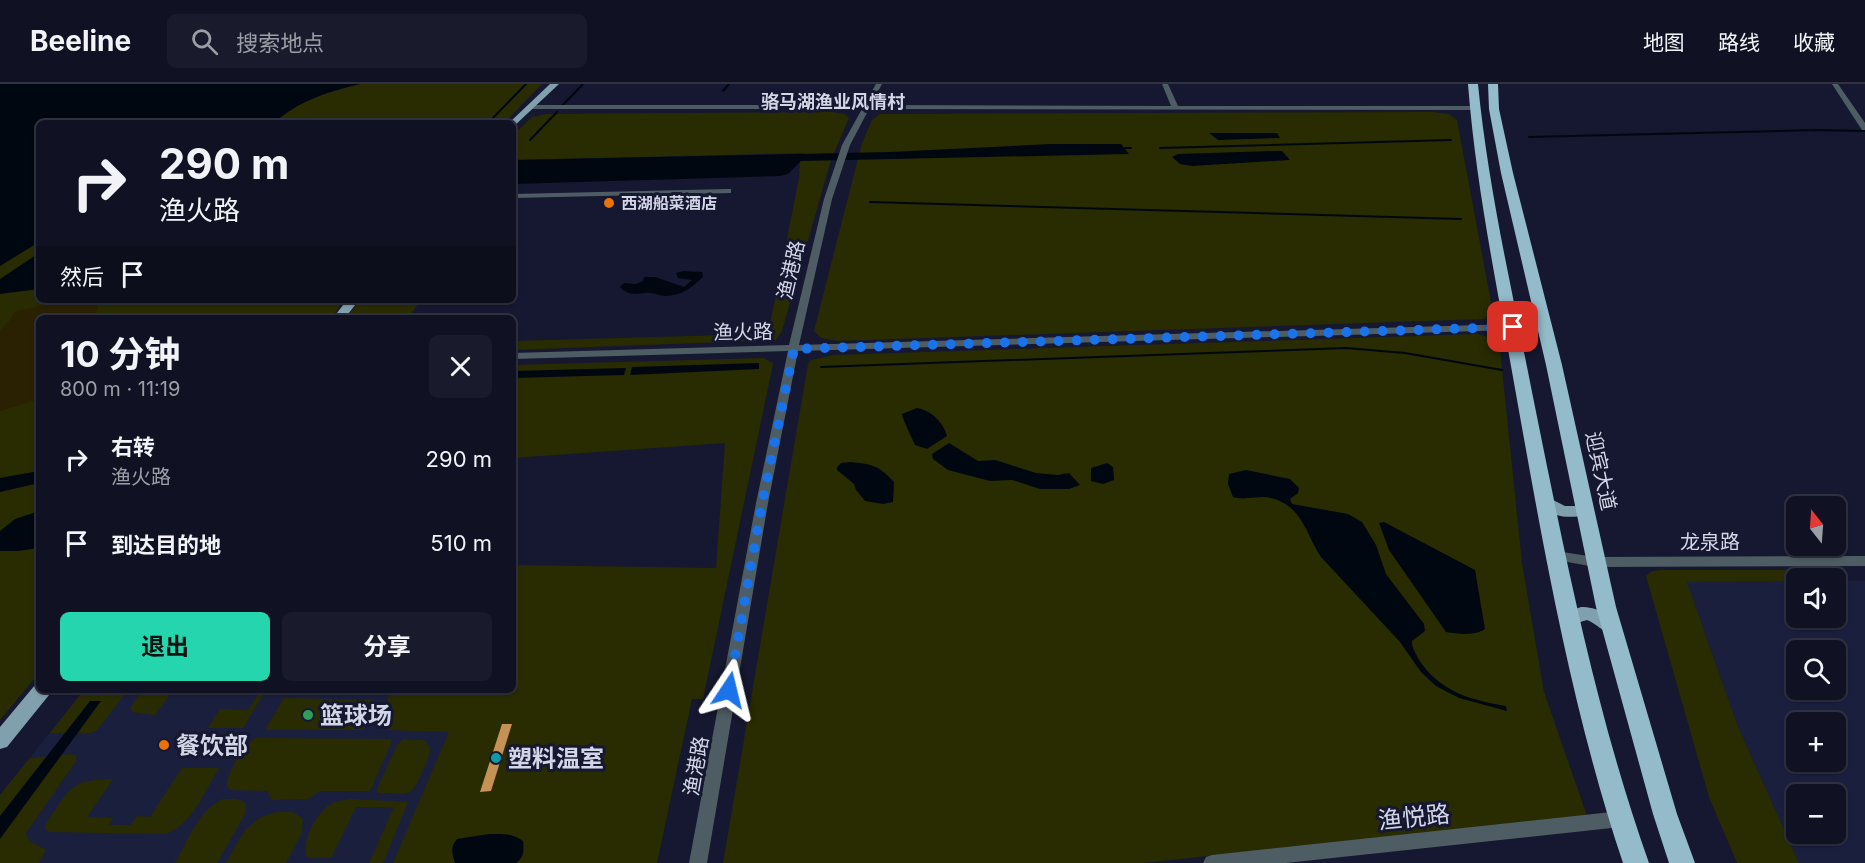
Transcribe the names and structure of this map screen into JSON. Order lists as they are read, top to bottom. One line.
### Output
{"streets":{"highway":["迎宾大道"],"street":["渔港路","渔火路","龙泉路","渔悦路"]},"crossings":[["渔港路","渔火路"],["迎宾大道","龙泉路"]],"districts":["骆马湖渔业风情村"],"places":["西湖船菜酒店","篮球场","餐饮部","塑料温室"],"north":"top","page":{"header":"Beeline","search":"搜索地点","nav":["地图","路线","收藏"],"turn":["290 m","渔火路"],"then":"然后","heading":["10 分钟","800 m · 11:19"],"list":[{"name":"右转","note":"渔火路","value":"290 m"},{"name":"到达目的地","value":"510 m"}],"map_buttons":["+","−"],"buttons":["退出","分享"]}}
